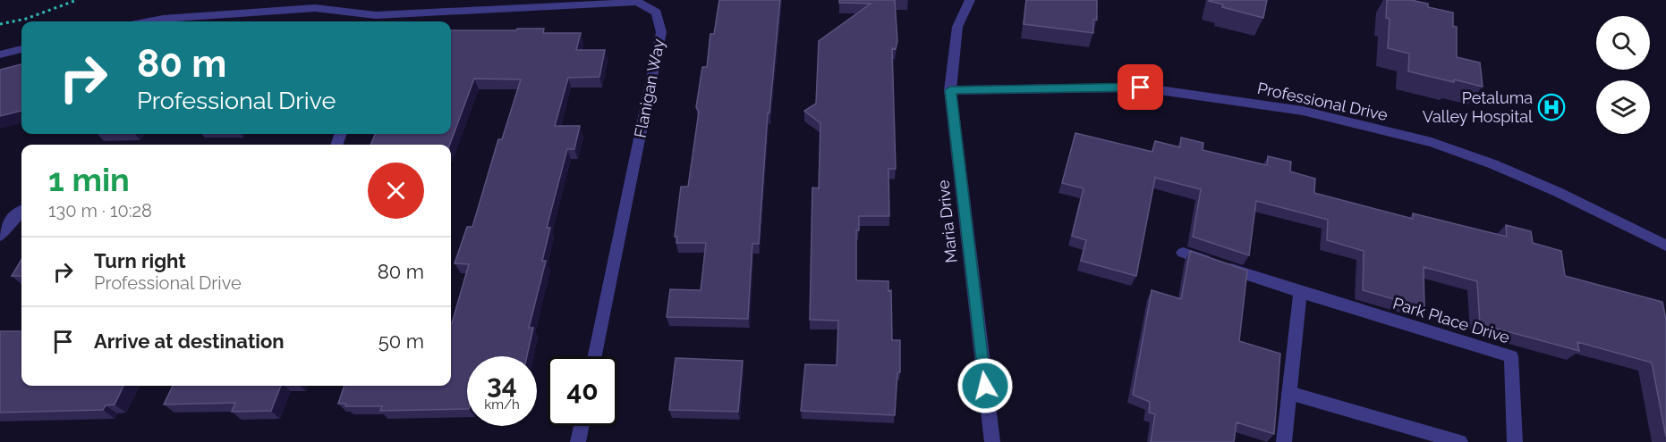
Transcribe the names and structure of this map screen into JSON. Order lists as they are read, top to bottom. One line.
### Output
{"streets":{"street":["Flanigan Way","Professional Drive","Maria Drive","Park Place Drive"]},"crossings":[["Professional Drive","Maria Drive"]],"places":{"hospital":["Petaluma Valley Hospital"]},"page":{"turn":["80 m","Professional Drive"],"heading":["1 min","130 m · 10:28"],"list":[{"name":"Turn right","note":"Professional Drive","value":"80 m"},{"name":"Arrive at destination","value":"50 m"}],"speed":"34 km/h","limit":"40"}}
